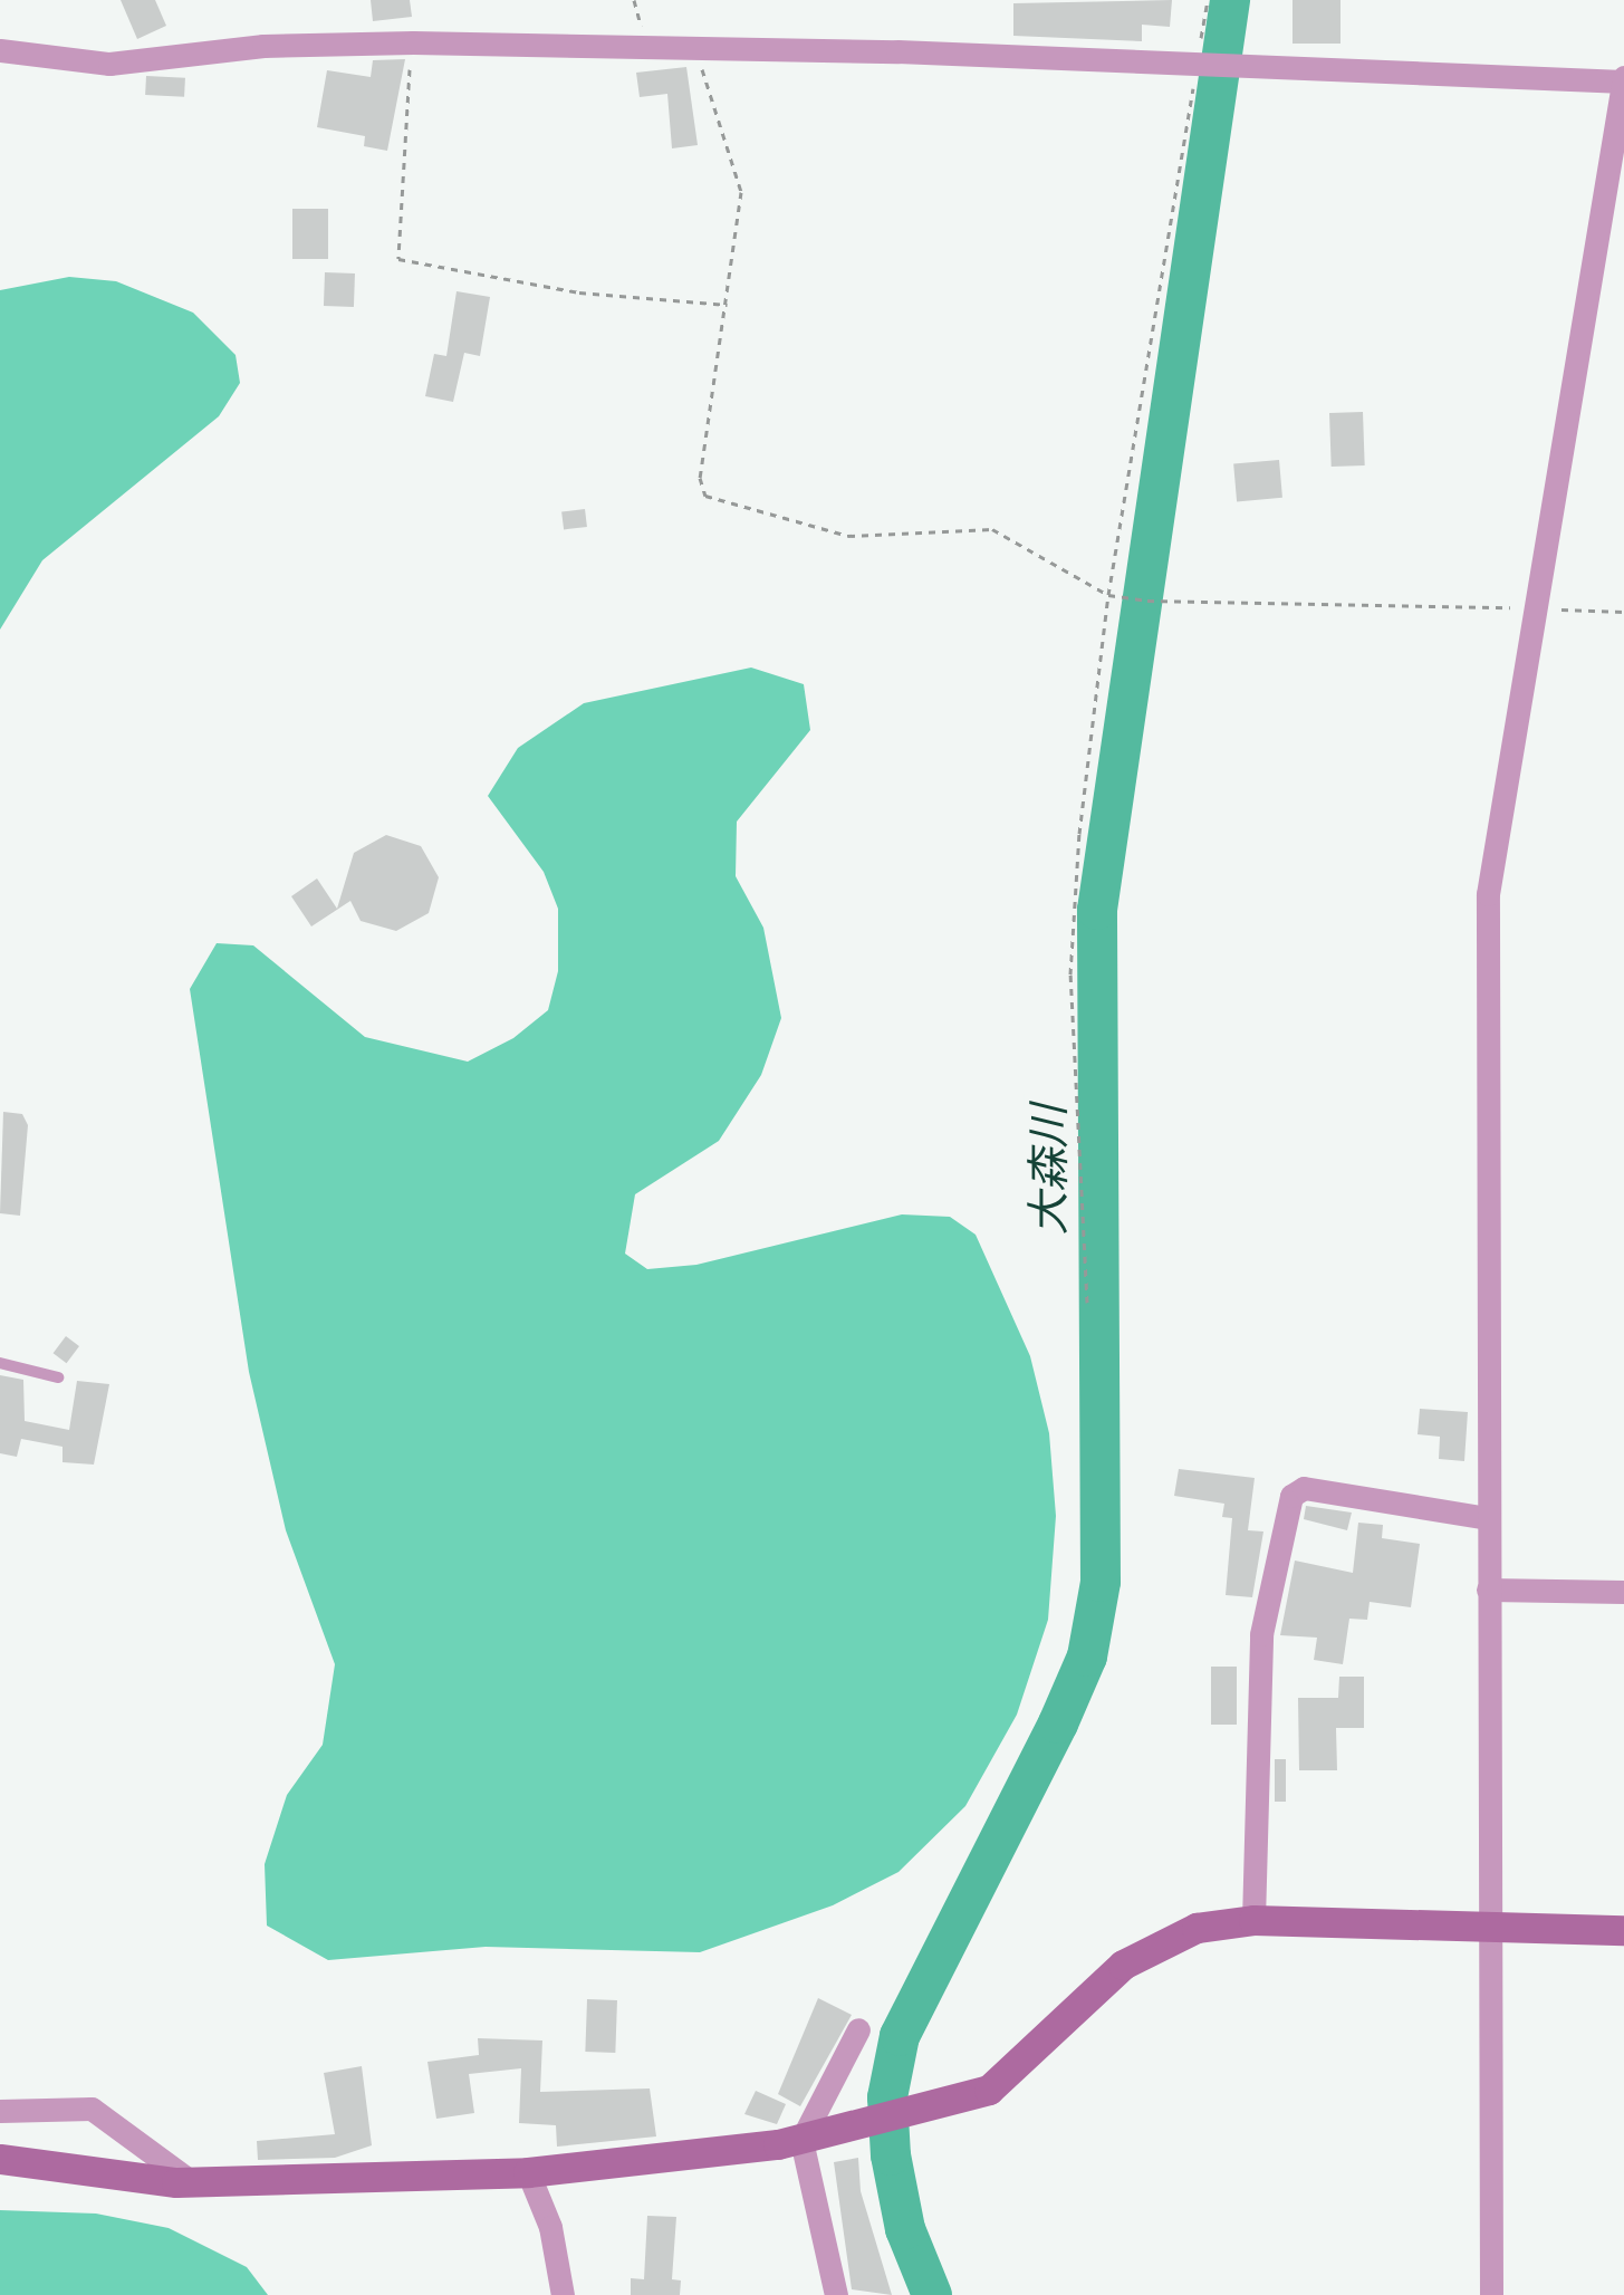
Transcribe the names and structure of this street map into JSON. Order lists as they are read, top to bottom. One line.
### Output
{"water":["大森川"]}
